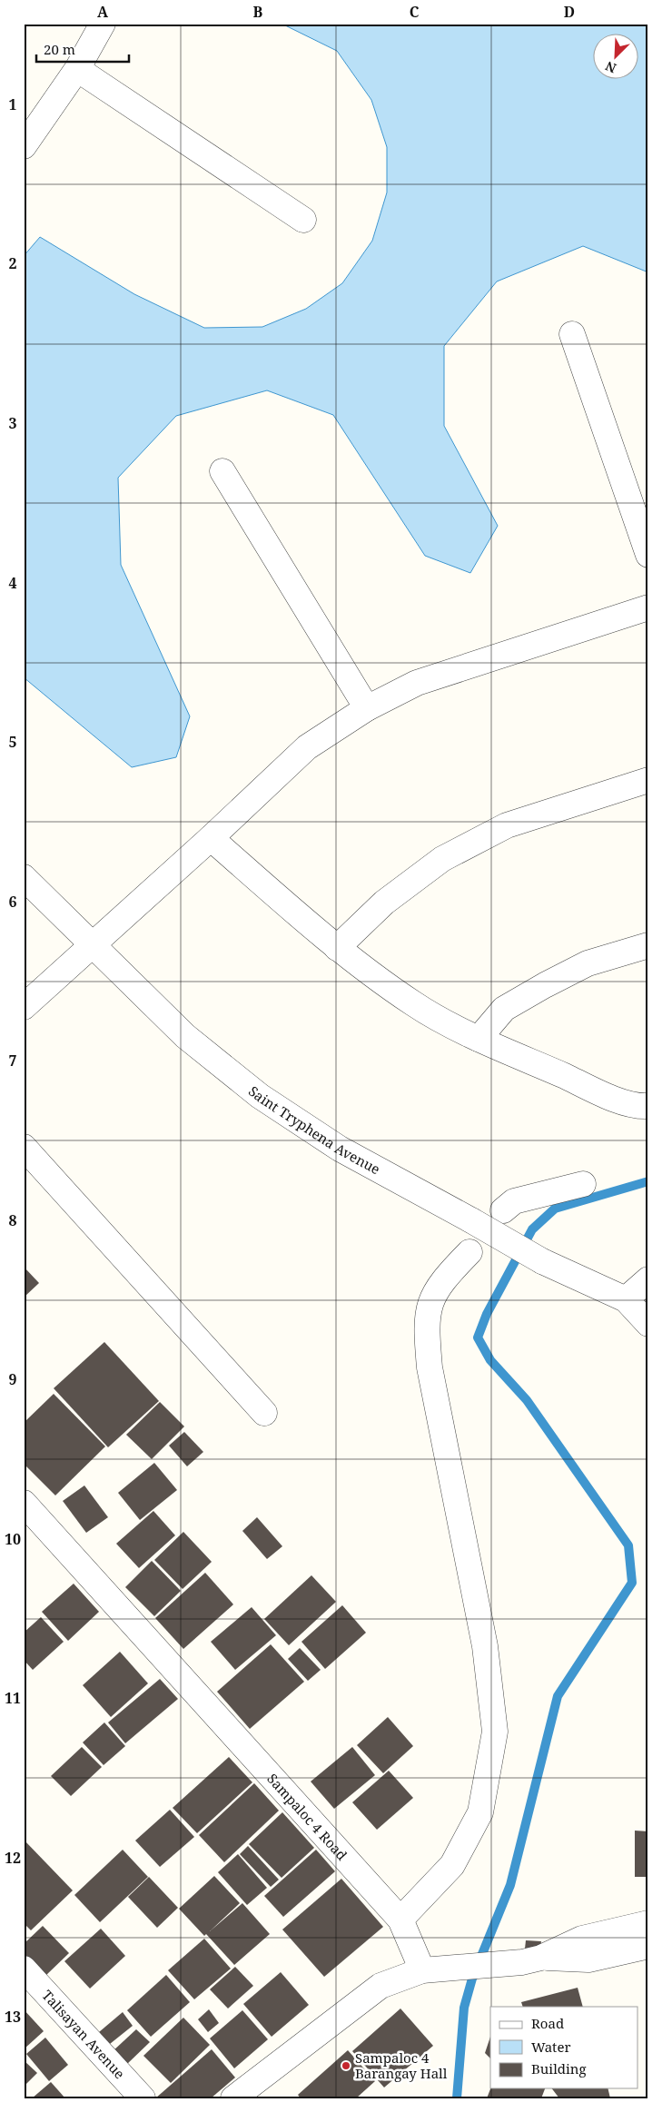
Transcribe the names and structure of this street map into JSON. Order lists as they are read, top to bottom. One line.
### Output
{"streets":{"street":["Saint Tryphena Avenue","Sampaloc 4 Road","Talisayan Avenue"]},"places":["Sampaloc 4 Barangay Hall"],"legend":["Road","Water","Building"],"scale_bar":"20 m","north":"bottom left","grid":{"columns":["A","B","C","D"],"rows":["1","2","3","4","5","6","7","8","9","10","11","12","13"]}}
